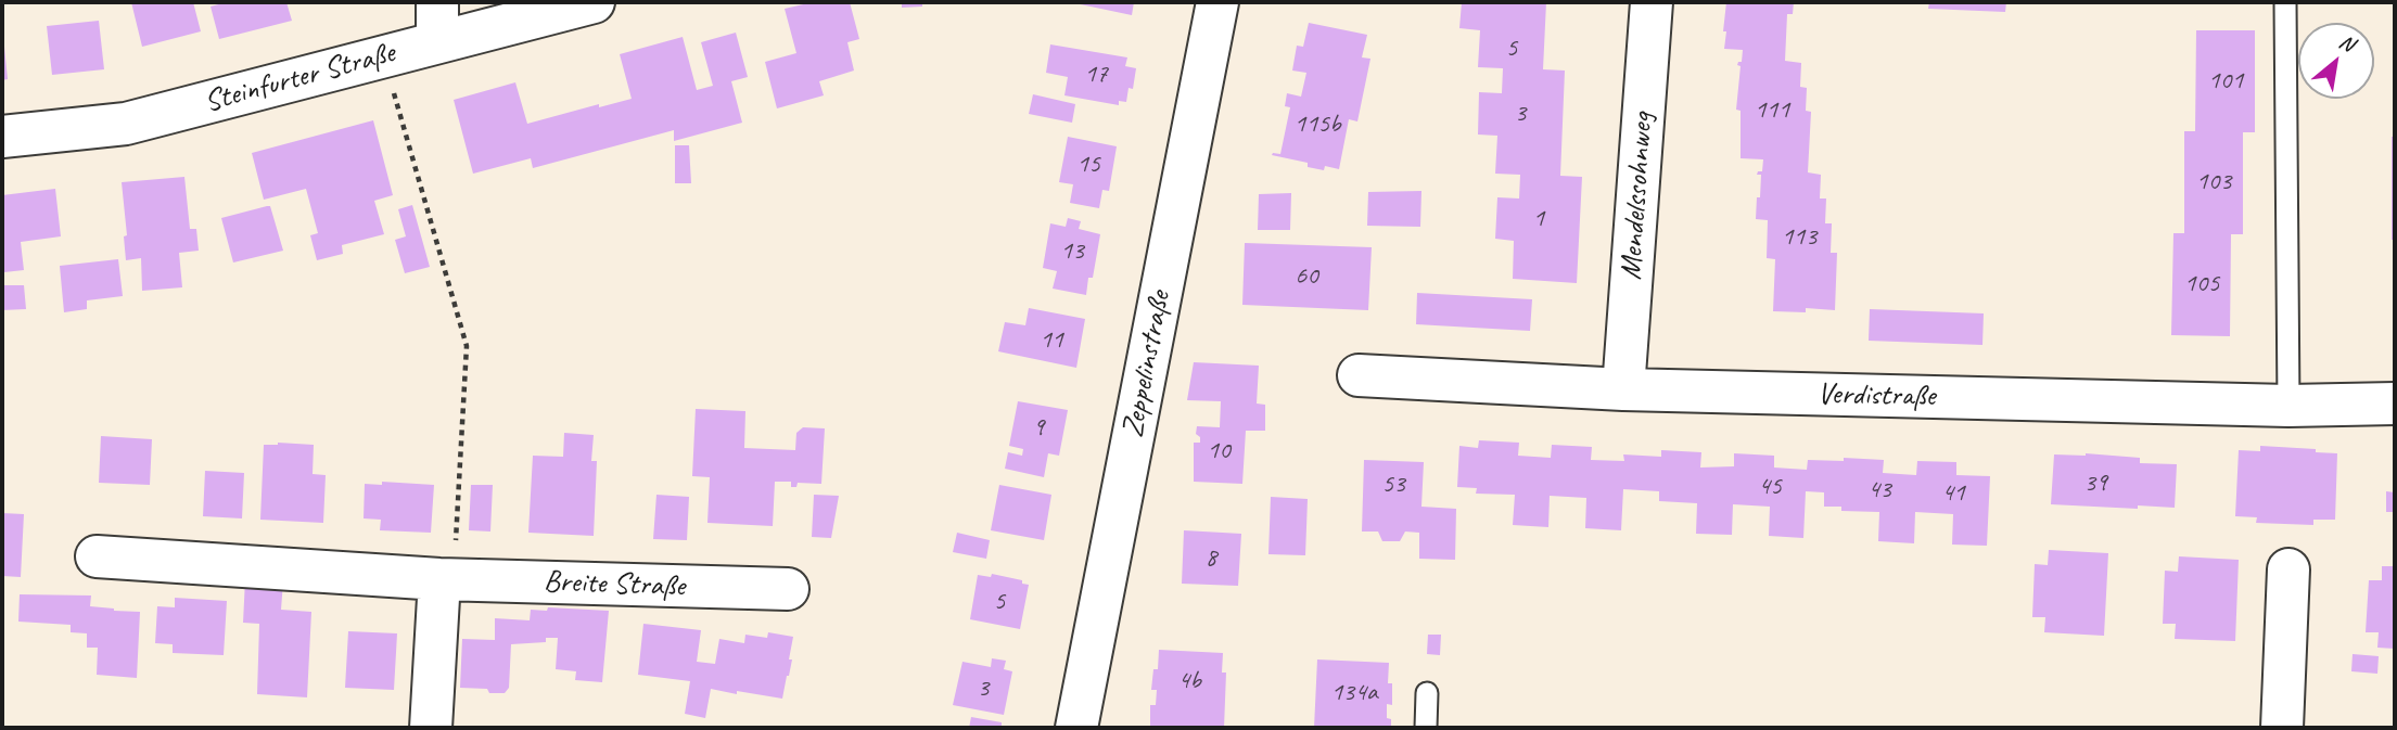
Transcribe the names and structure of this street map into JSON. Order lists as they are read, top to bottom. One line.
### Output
{"streets":{"street":["Steinfurter Straße","Mendelssohnweg","Zeppelinstraße","Verdistraße","Breite Straße"]},"crossings":[["Mendelssohnweg","Verdistraße"]],"house_numbers":["5","17","101","111","3","115b","15","103","1","113","13","60","105","11","9","10","39","53","45","43","41","8","5","4b","3","134a"],"north":"top right"}
